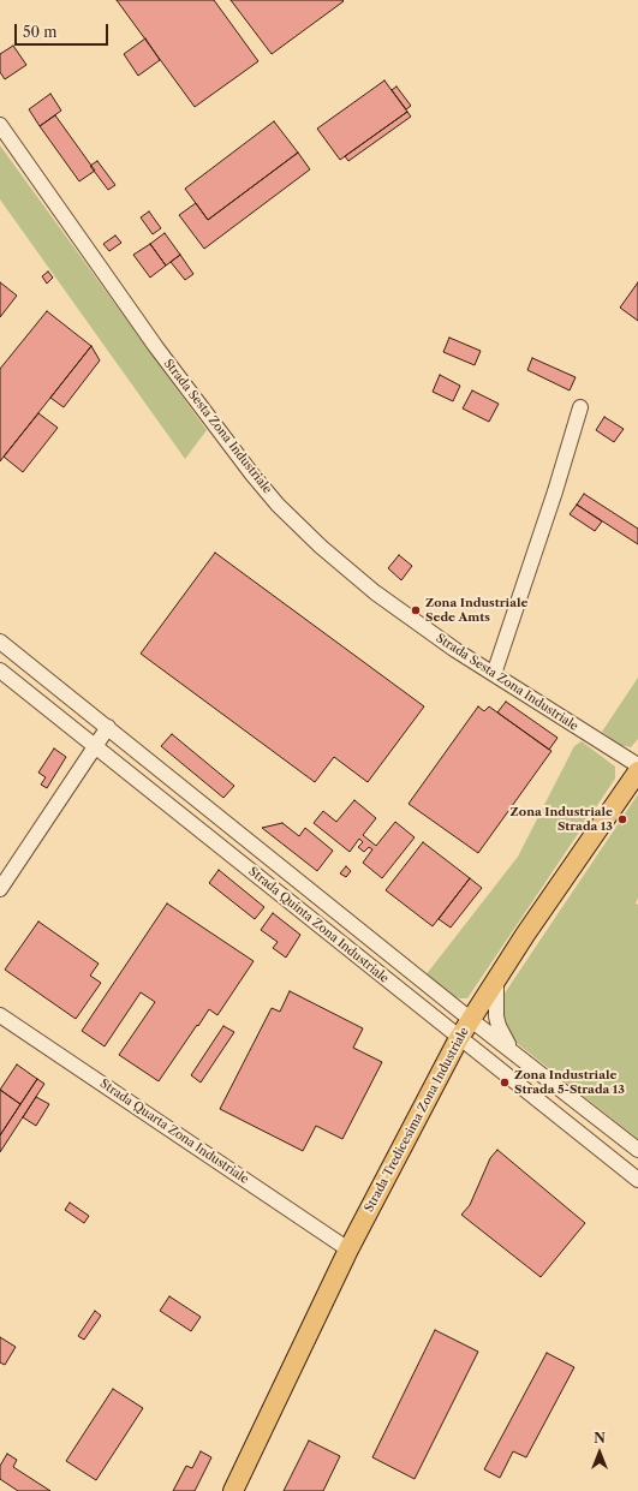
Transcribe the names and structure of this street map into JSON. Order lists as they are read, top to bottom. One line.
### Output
{"streets":{"main road":["Strada Tredicesima Zona Industriale"],"street":["Strada Sesta Zona Industriale","Strada Quinta Zona Industriale","Strada Quarta Zona Industriale"]},"crossings":[["Strada Quinta Zona Industriale","Strada Tredicesima Zona Industriale"],["Strada Tredicesima Zona Industriale","Strada Quarta Zona Industriale"]],"places":["Zona Industriale Sede Amts","Zona Industriale Strada 13","Zona Industriale Strada 5-Strada 13"],"scale_bar":"50 m","north":"top"}
